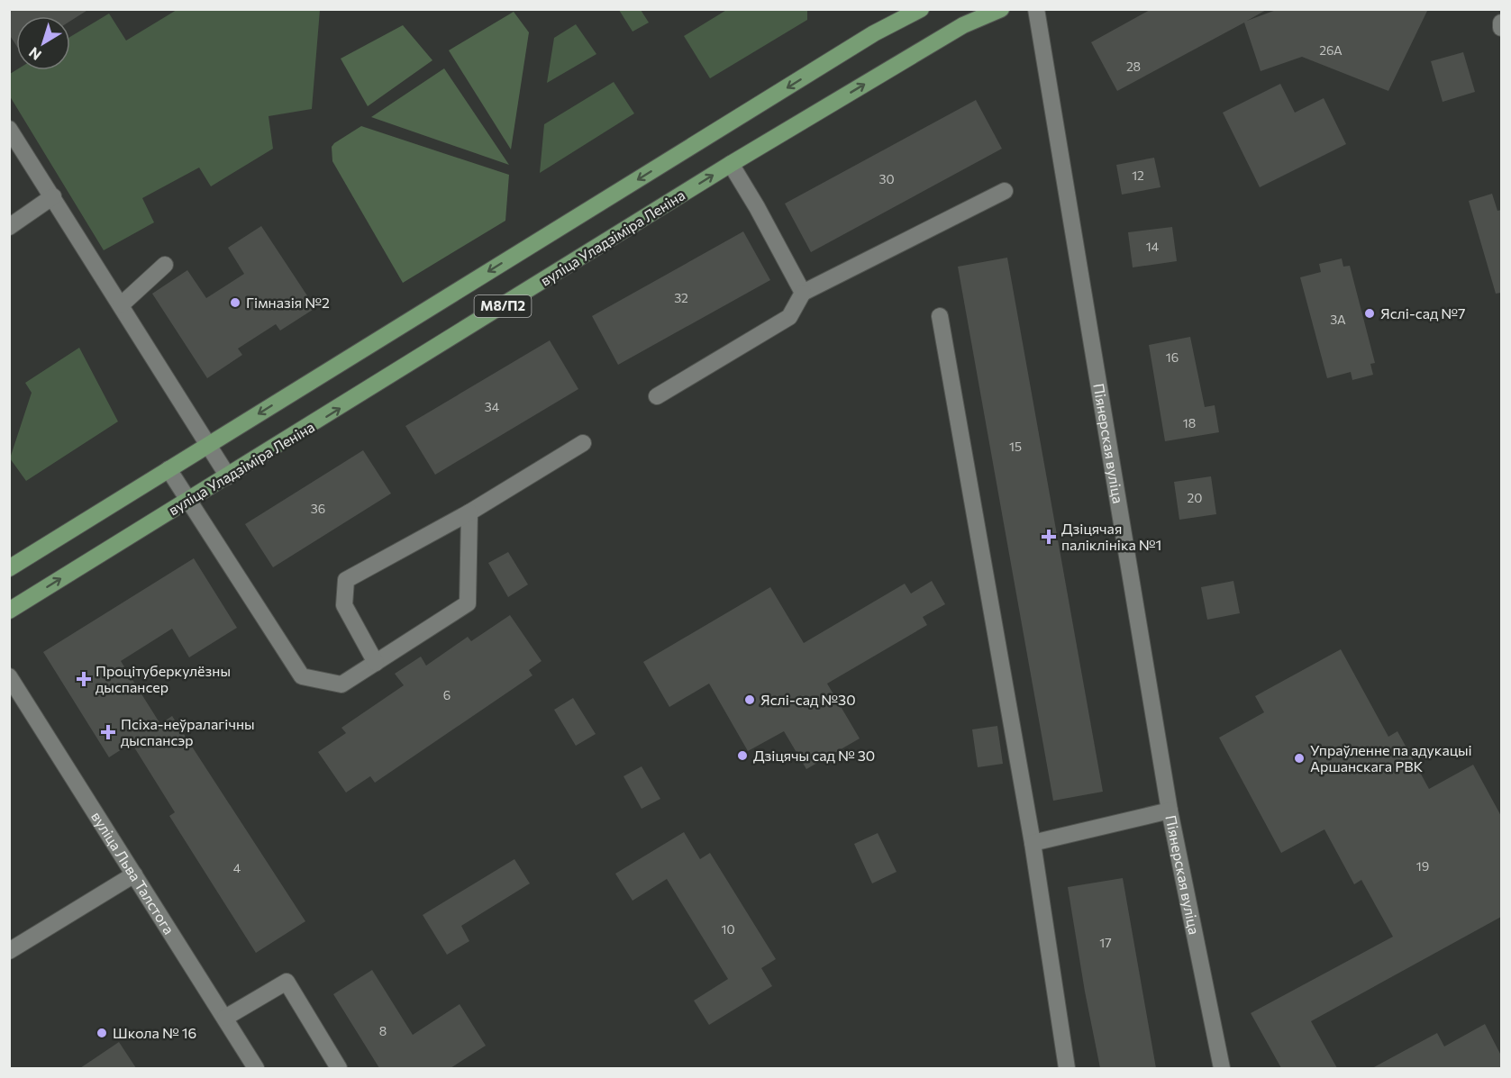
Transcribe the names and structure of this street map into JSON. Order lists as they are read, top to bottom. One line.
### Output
{"streets":{"main road":["вуліца Уладзіміра Леніна","М8/П2"],"street":["Піянерская вуліца","вуліца Льва Талстога"]},"places":{"other":["Гімназія №2","Яслі-сад №7","Яслі-сад №30","Дзіцячы сад № 30","Упраўленне па адукацыі Аршанскага РВК","Школа № 16"],"health":["Дзіцячая паліклініка №1","Процітуберкулёзны дыспансер","Псіха-неўралагічны дыспансэр"]},"house_numbers":["26А","28","12","30","14","32","3А","16","34","18","15","20","36","6","19","4","10","17","8"],"north":"bottom left"}
